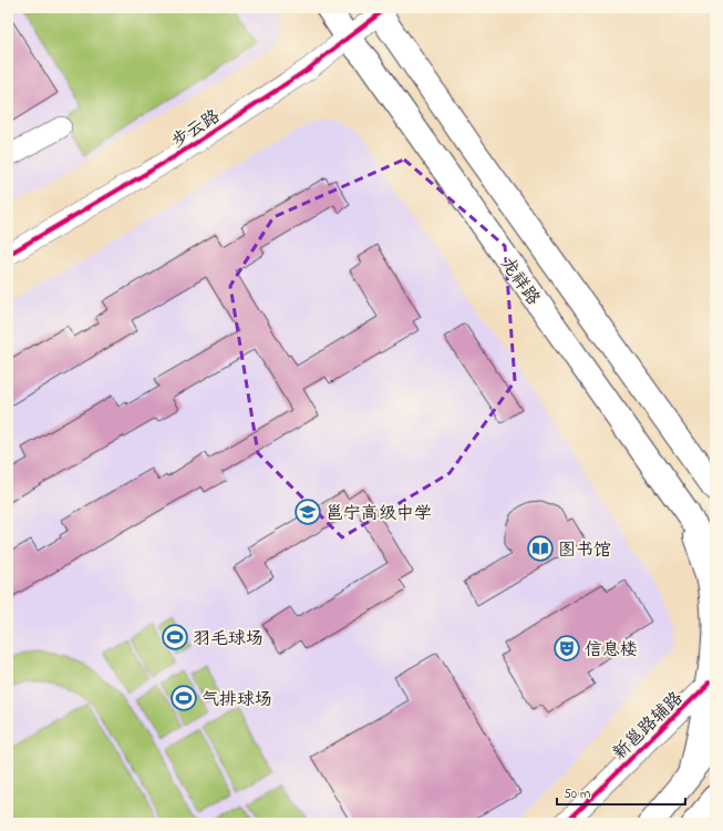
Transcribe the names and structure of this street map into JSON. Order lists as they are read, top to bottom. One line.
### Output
{"streets":{"main road":["龙祥路"],"street":["步云路","新邕路辅路"]},"crossings":[["步云路","龙祥路"]],"places":{"school or university":["邕宁高级中学"],"library":["图书馆"],"sports":["羽毛球场","气排球场"],"theatre":["信息楼"]},"scale_bar":"50 m"}
